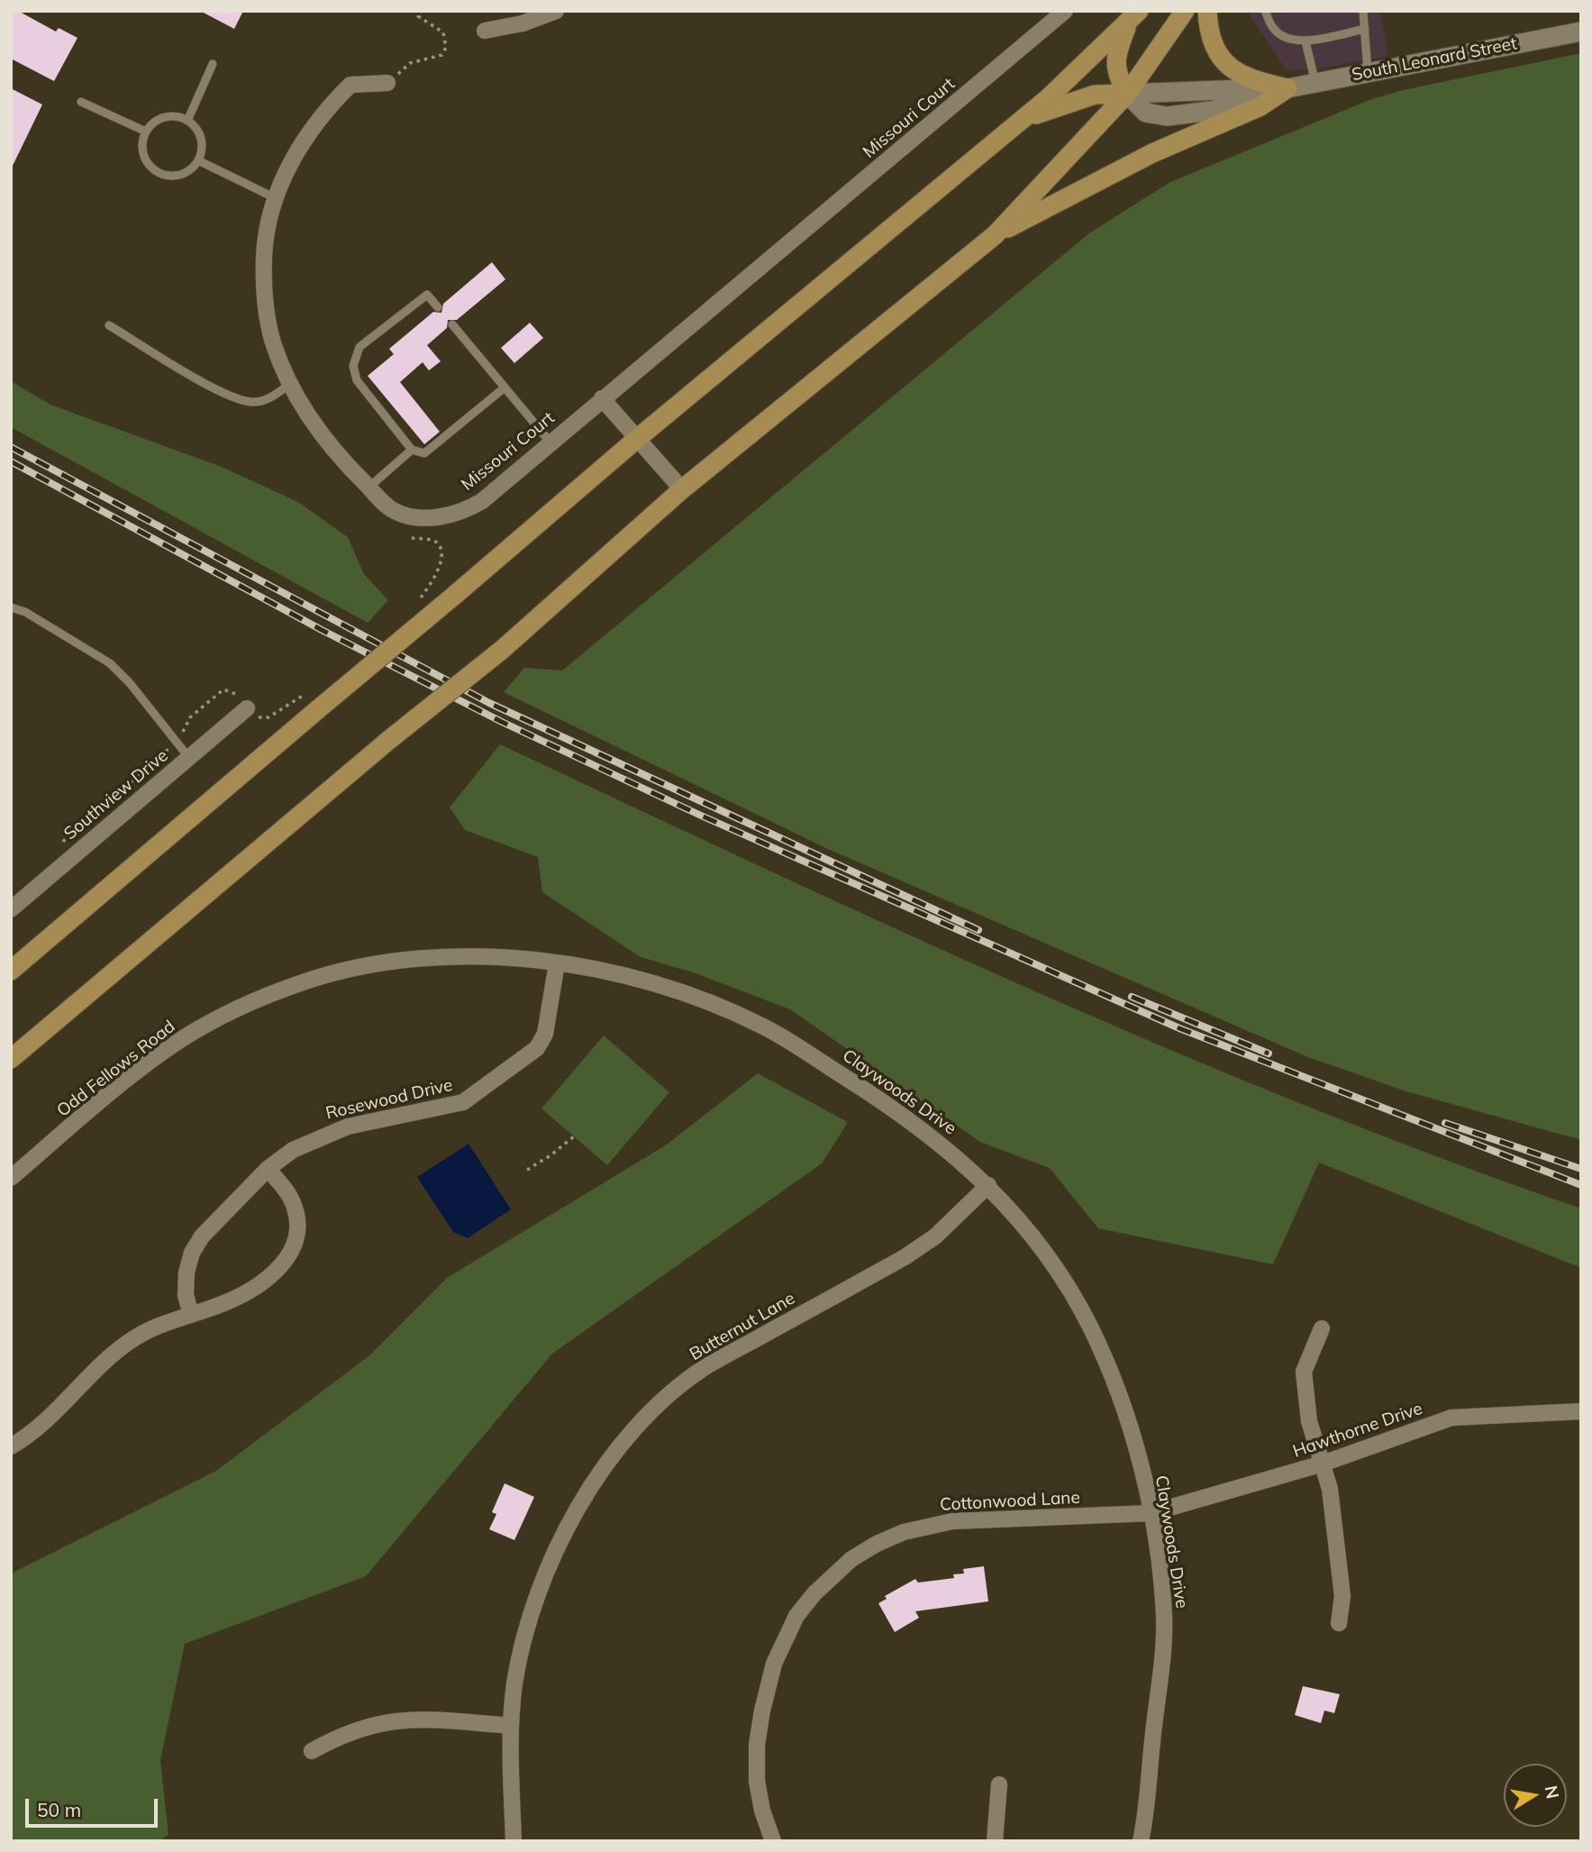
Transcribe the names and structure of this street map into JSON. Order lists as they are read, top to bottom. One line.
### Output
{"streets":{"main road":["South Leonard Street"],"street":["Missouri Court","Southview Drive","Odd Fellows Road","Claywoods Drive","Rosewood Drive","Butternut Lane","Hawthorne Drive","Cottonwood Lane"]},"crossings":[["Odd Fellows Road","Claywoods Drive"],["Claywoods Drive","Rosewood Drive"],["Claywoods Drive","Butternut Lane"],["Claywoods Drive","Hawthorne Drive"],["Claywoods Drive","Cottonwood Lane"],["Hawthorne Drive","Cottonwood Lane"]],"scale_bar":"50 m","north":"right"}
